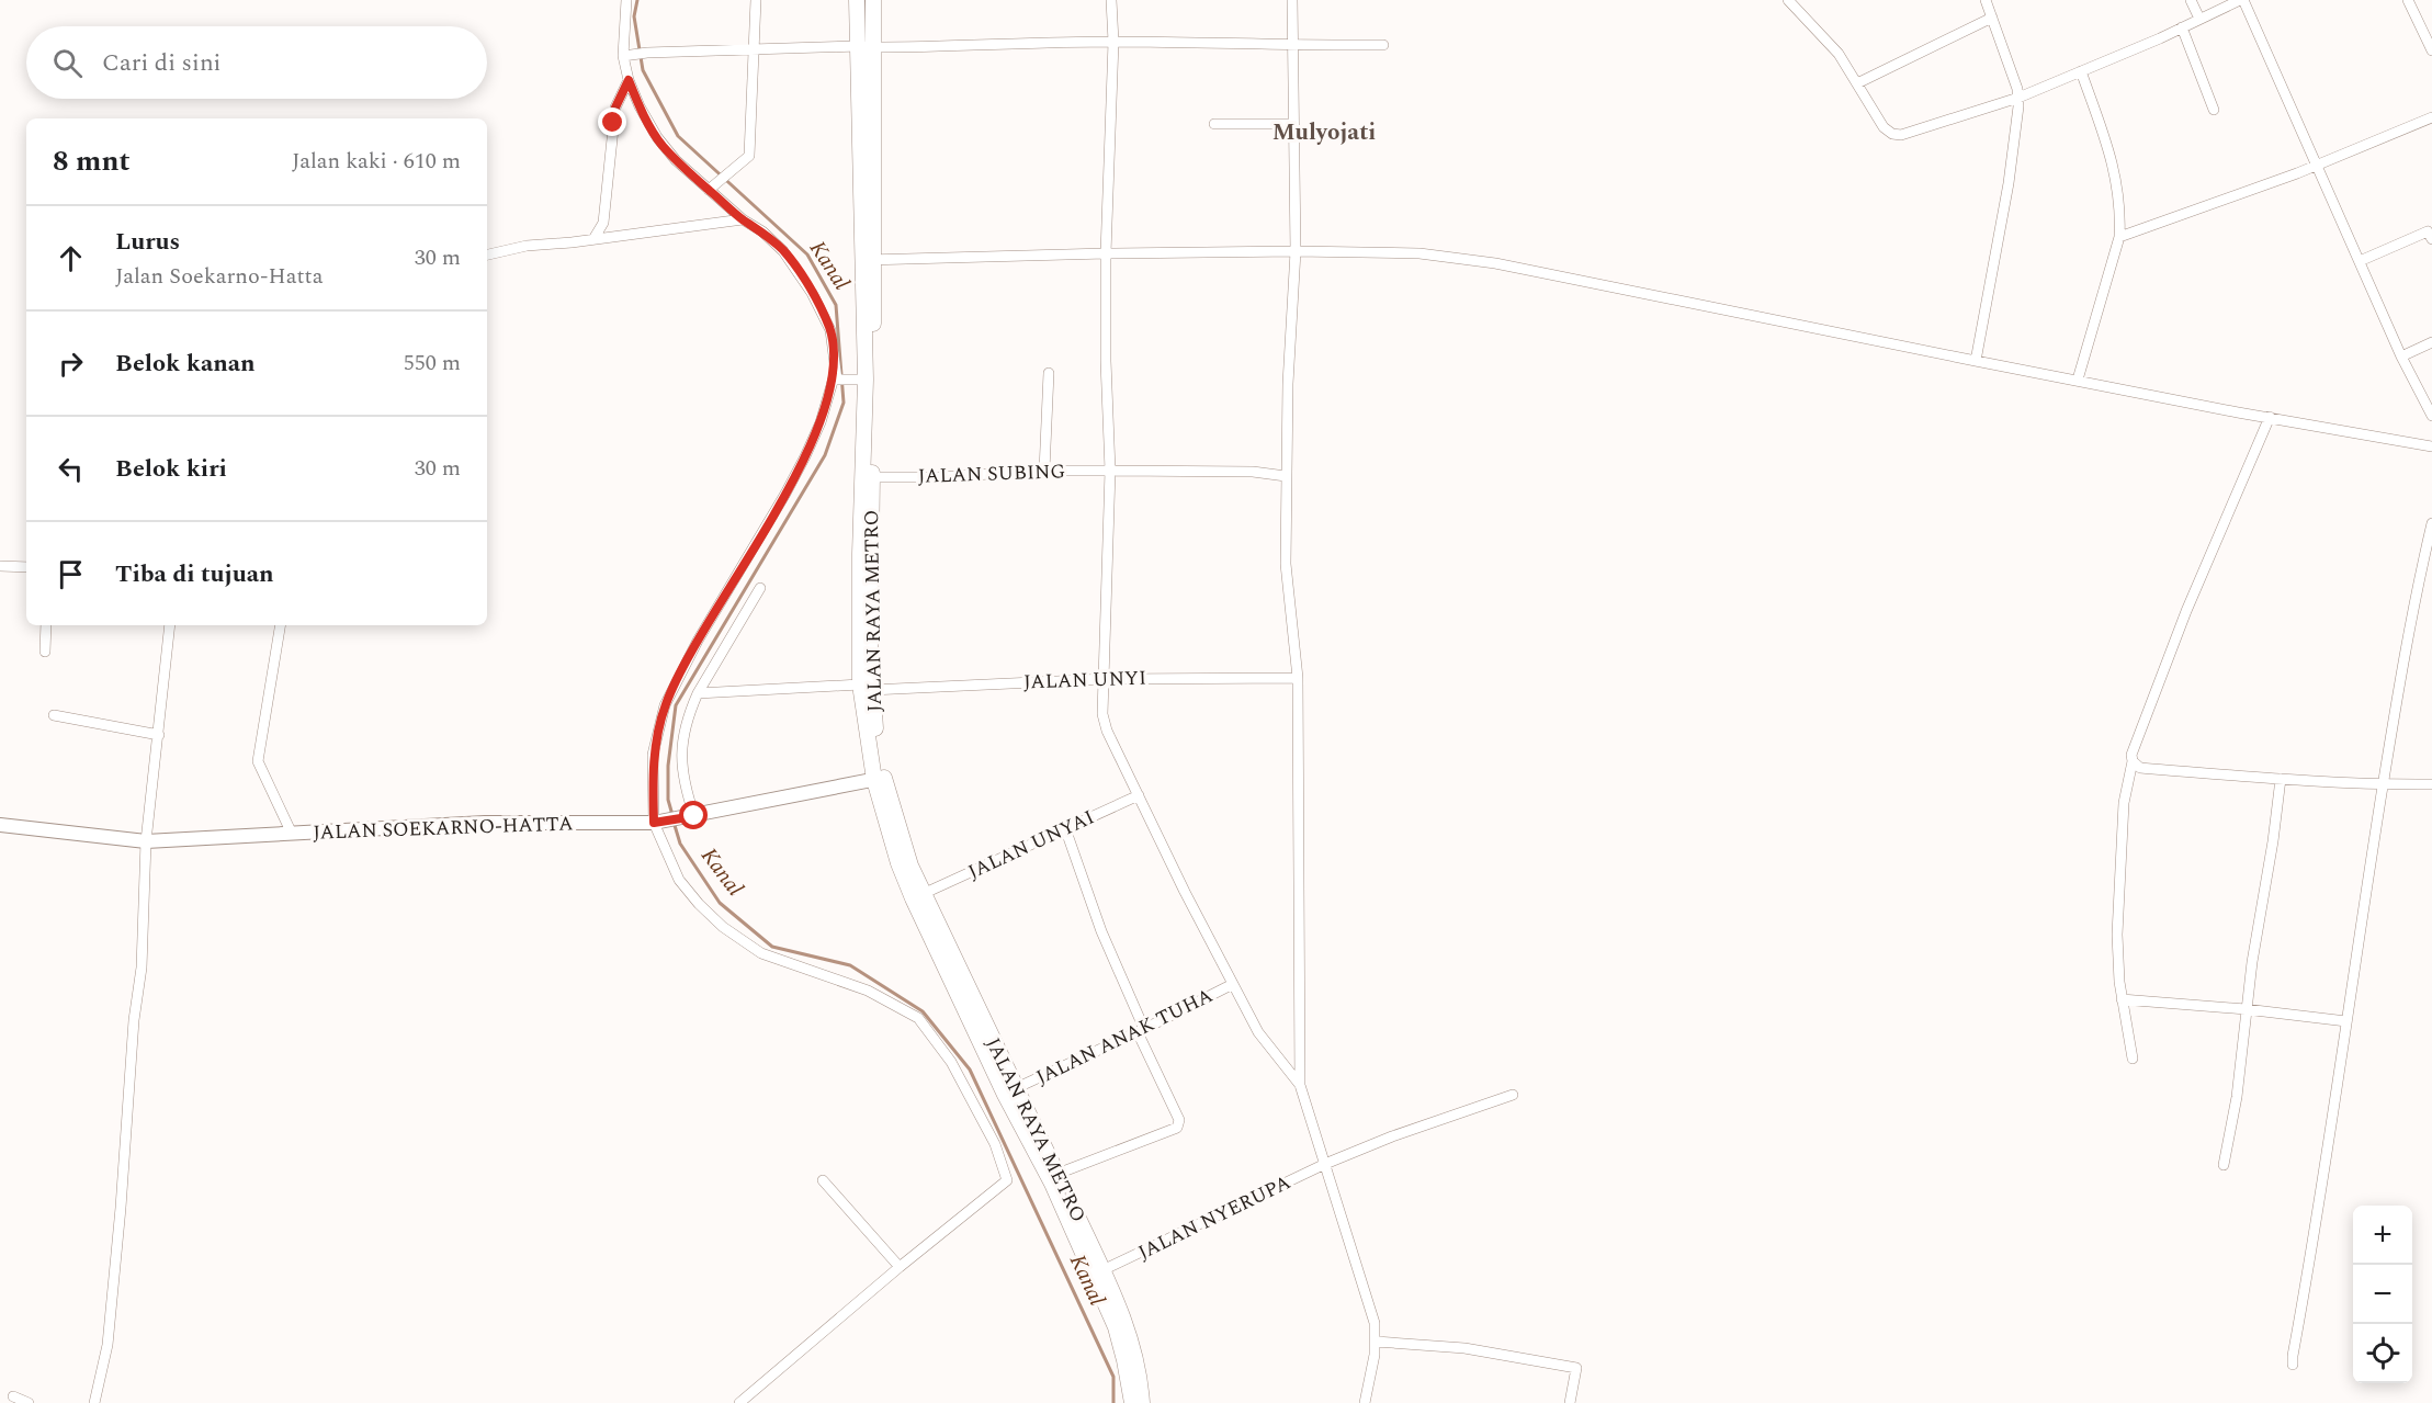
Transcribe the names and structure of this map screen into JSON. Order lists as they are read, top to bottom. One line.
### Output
{"streets":{"highway":["JALAN RAYA METRO"],"main road":["JALAN SOEKARNO-HATTA"],"street":["JALAN SUBING","JALAN UNYI","JALAN UNYAI","JALAN ANAK TUHA","JALAN NYERUPA"]},"crossings":[["JALAN SUBING","JALAN RAYA METRO"],["JALAN RAYA METRO","JALAN UNYI"],["JALAN RAYA METRO","JALAN SOEKARNO-HATTA"],["JALAN RAYA METRO","JALAN UNYAI"],["JALAN RAYA METRO","JALAN ANAK TUHA"],["JALAN RAYA METRO","JALAN NYERUPA"]],"districts":["Mulyojati"],"water":["Kanal"],"page":{"search":"Cari di sini","heading":["8 mnt","Jalan kaki · 610 m"],"list":[["Lurus","Jalan Soekarno-Hatta","30 m"],["Belok kanan","550 m"],["Belok kiri","30 m"],"Tiba di tujuan"],"map_buttons":["+","−"]}}
